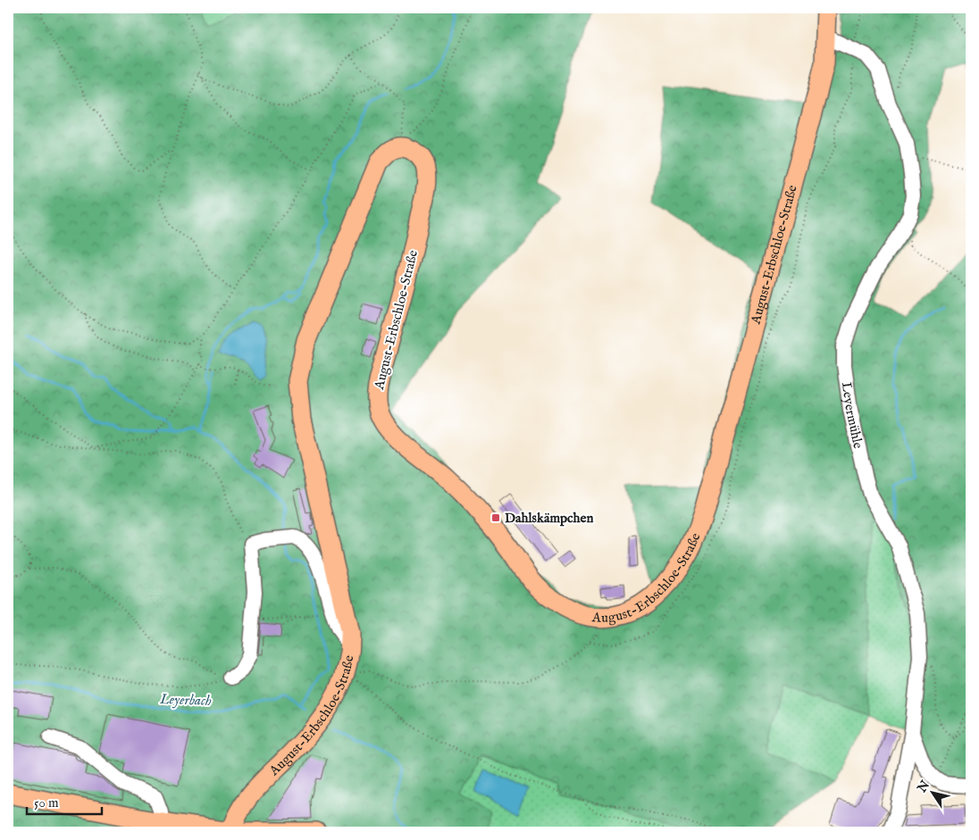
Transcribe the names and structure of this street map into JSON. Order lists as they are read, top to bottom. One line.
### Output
{"streets":{"main road":["August-Erbschloe-Straße"],"street":["Leyermühle"]},"crossings":[["August-Erbschloe-Straße","Leyermühle"]],"water":["Leyerbach"],"places":{"transit":["Dahlskämpchen"]},"scale_bar":"50 m","north":"top left"}
